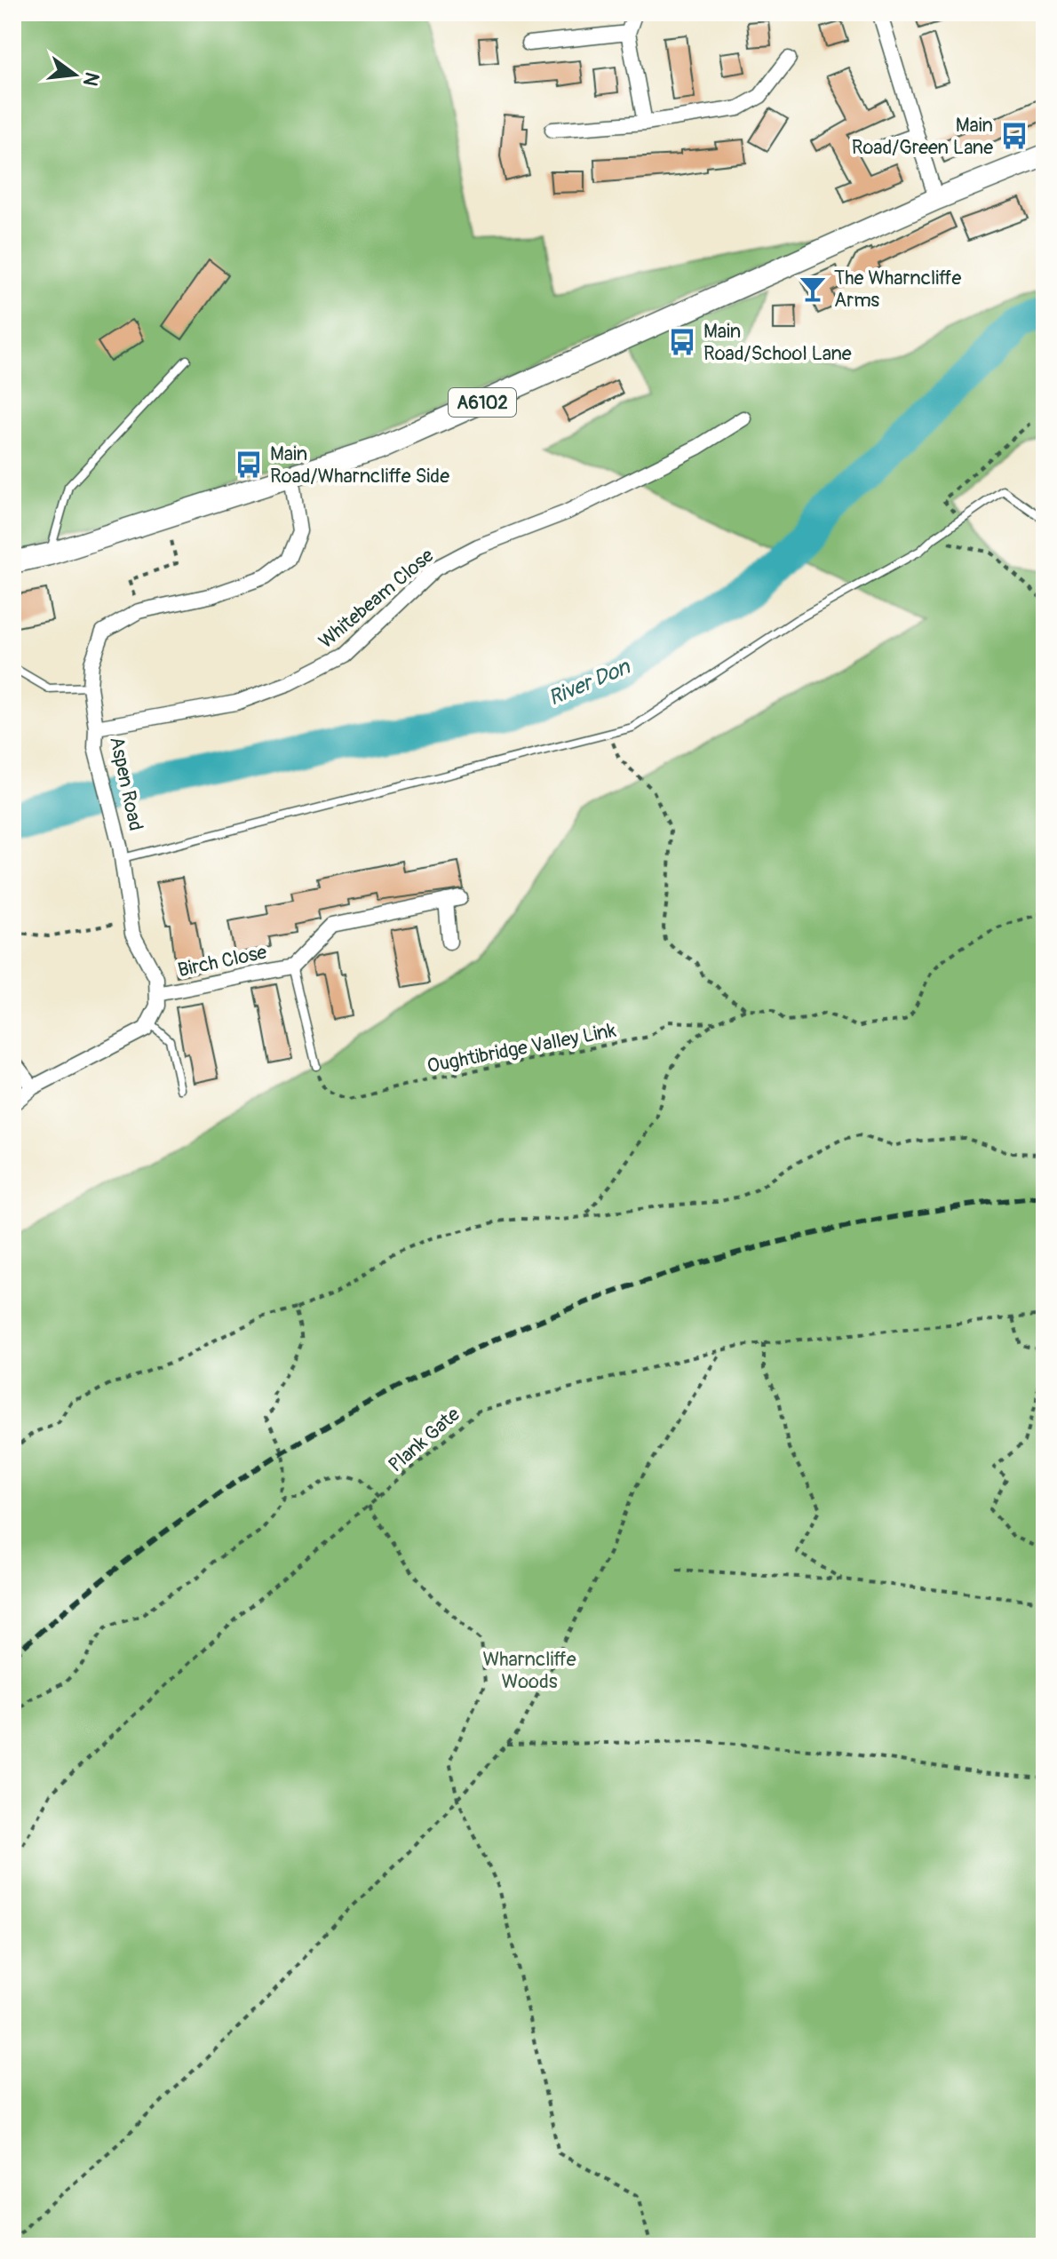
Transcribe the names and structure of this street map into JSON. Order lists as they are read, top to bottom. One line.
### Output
{"streets":{"main road":["A6102"],"street":["Whitebeam Close","Aspen Road","Birch Close"],"path":["Oughtibridge Valley Link","Plank Gate"]},"crossings":[["A6102","Aspen Road"],["Whitebeam Close","Aspen Road"],["Aspen Road","Birch Close"]],"water":["River Don"],"parks":["Wharncliffe Woods"],"places":{"bus stop":["Main Road/Green Lane","Main Road/School Lane","Main Road/Wharncliffe Side"],"bar":["The Wharncliffe Arms"]},"north":"right"}
